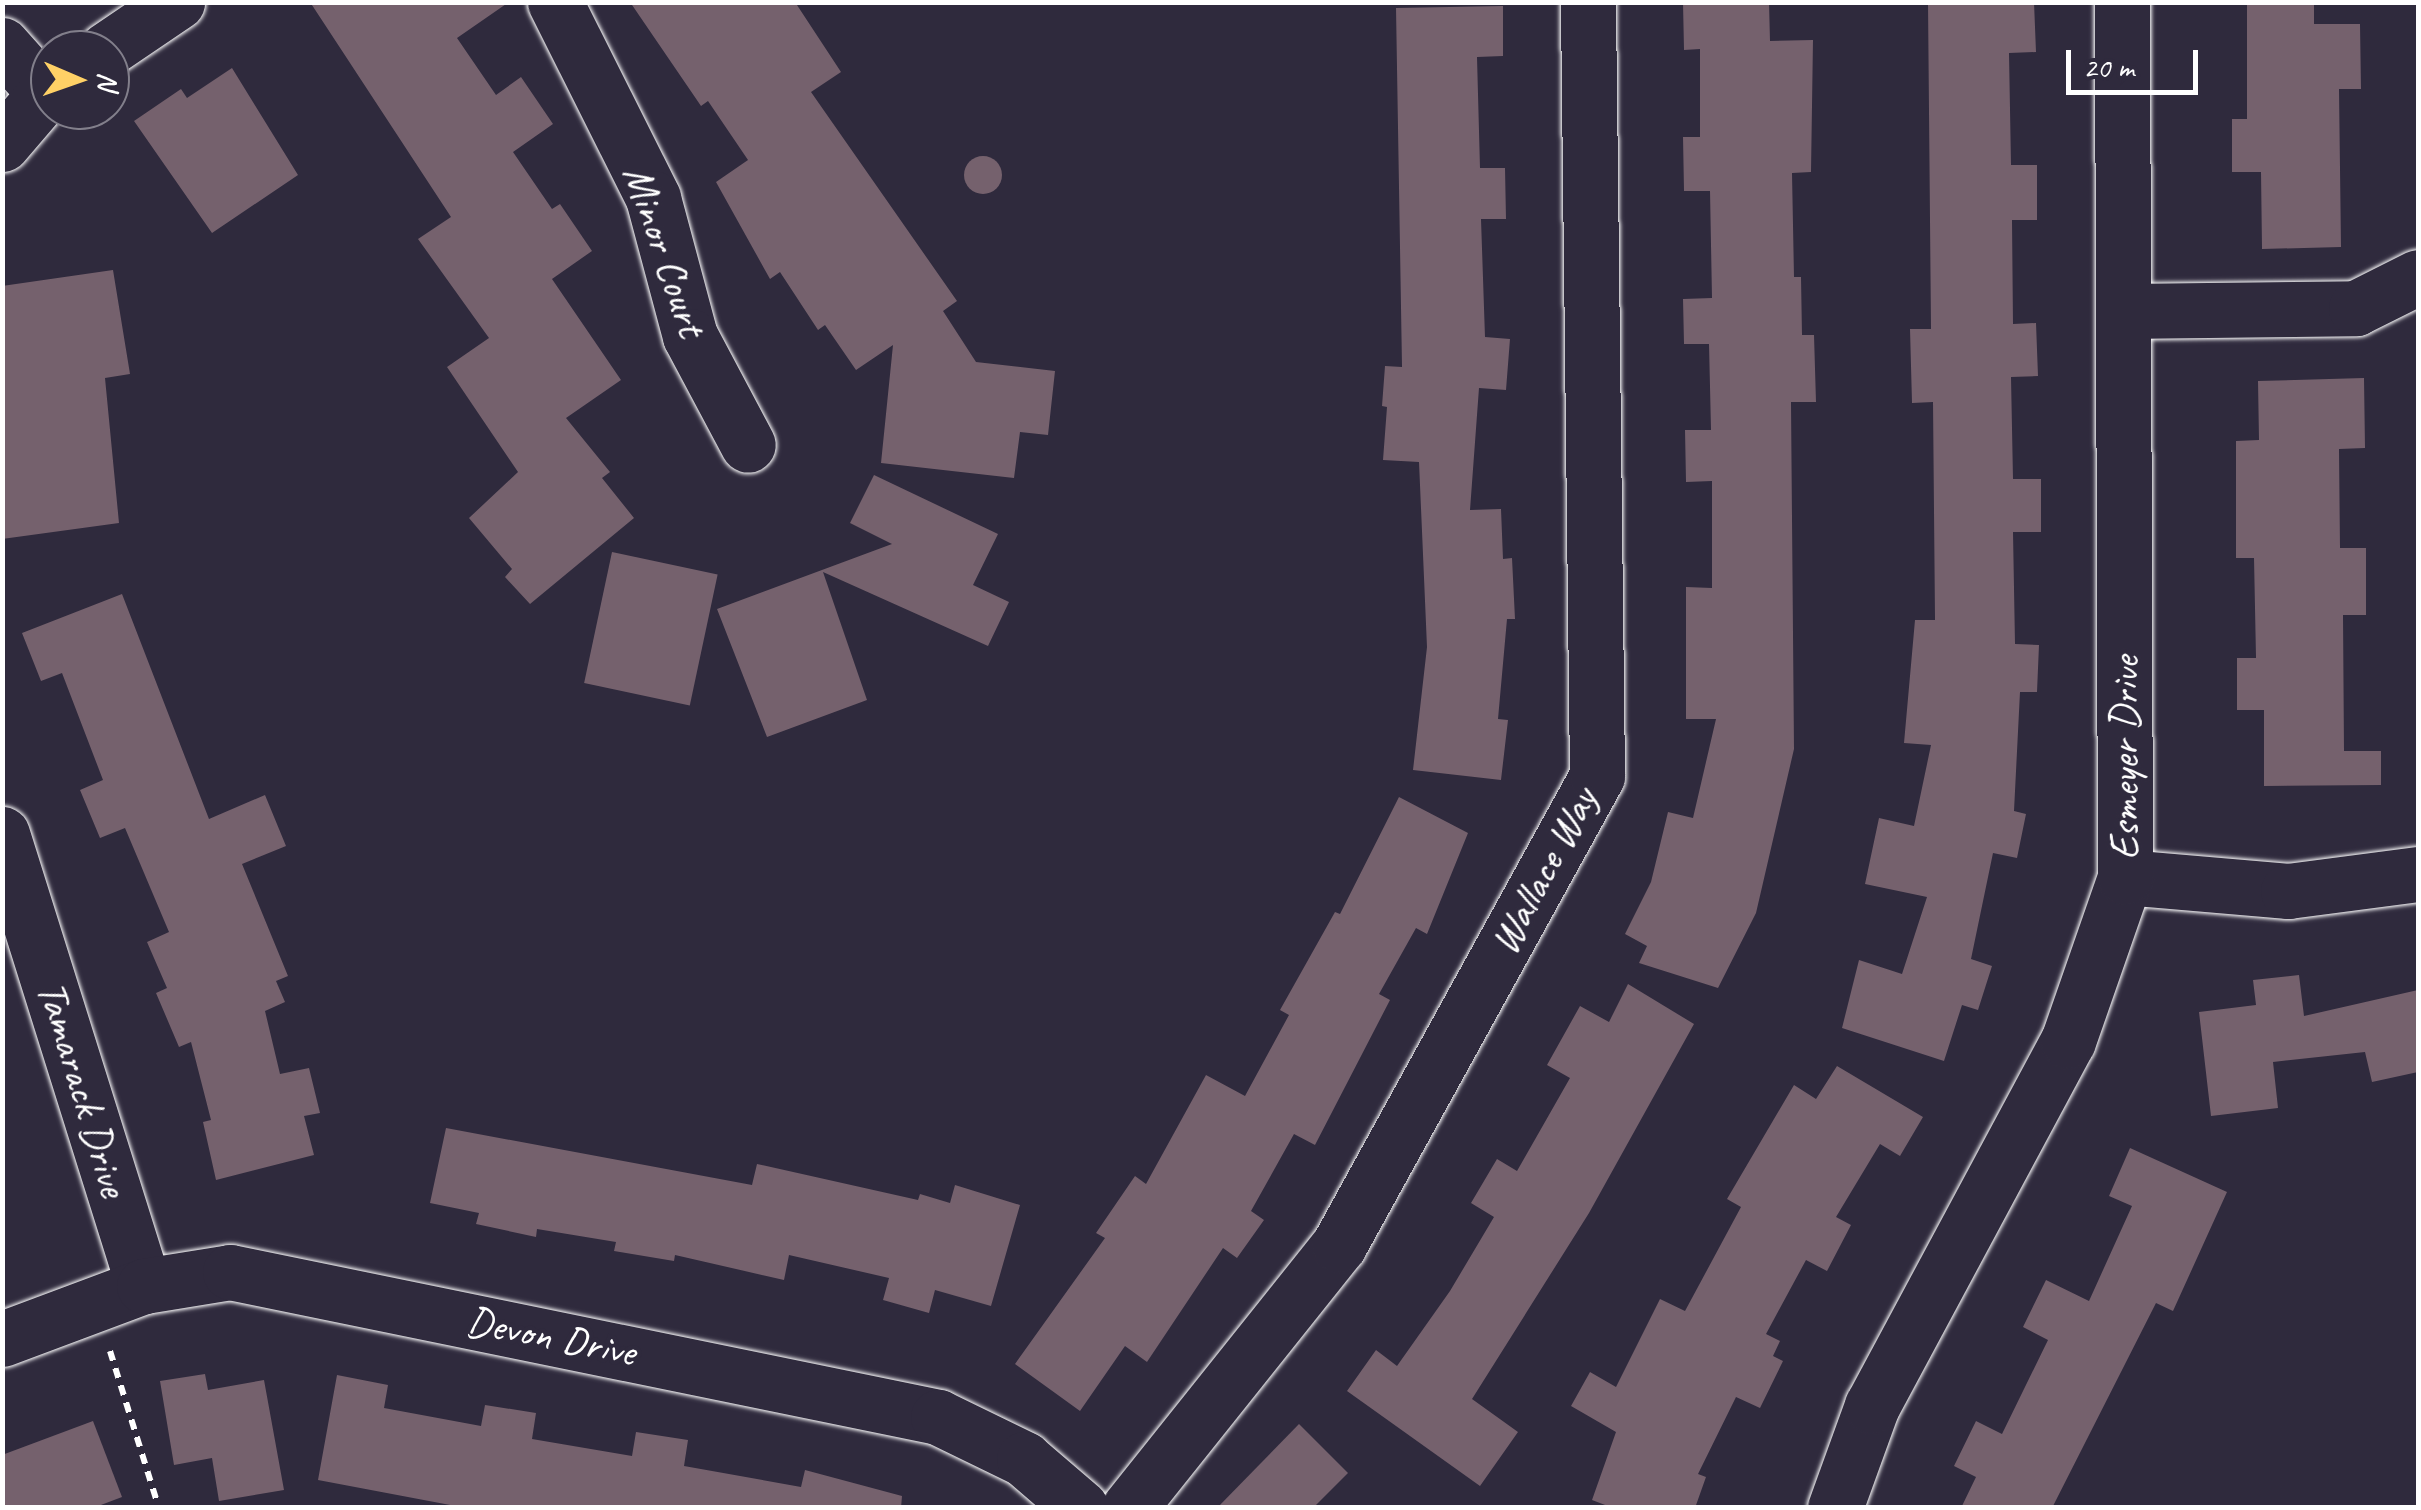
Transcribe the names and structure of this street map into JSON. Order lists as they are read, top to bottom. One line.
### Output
{"streets":{"street":["Minor Court","Esmeyer Drive","Wallace Way","Tamarack Drive","Devon Drive"]},"crossings":[["Tamarack Drive","Devon Drive"]],"scale_bar":"20 m","north":"right"}
